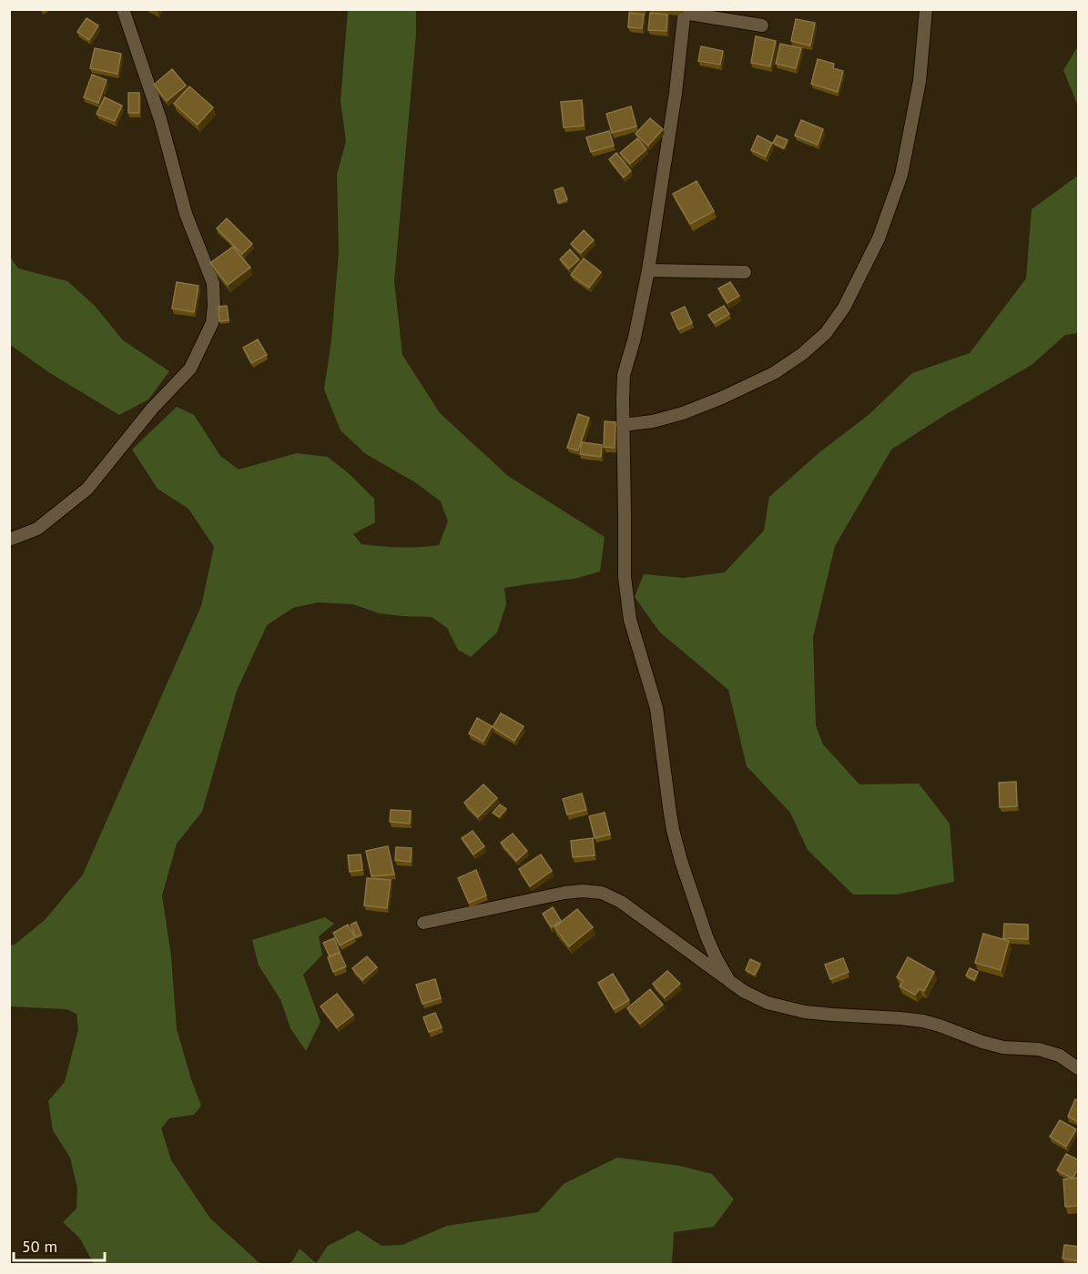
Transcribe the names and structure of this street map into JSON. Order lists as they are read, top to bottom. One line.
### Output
{"scale_bar":"50 m"}
